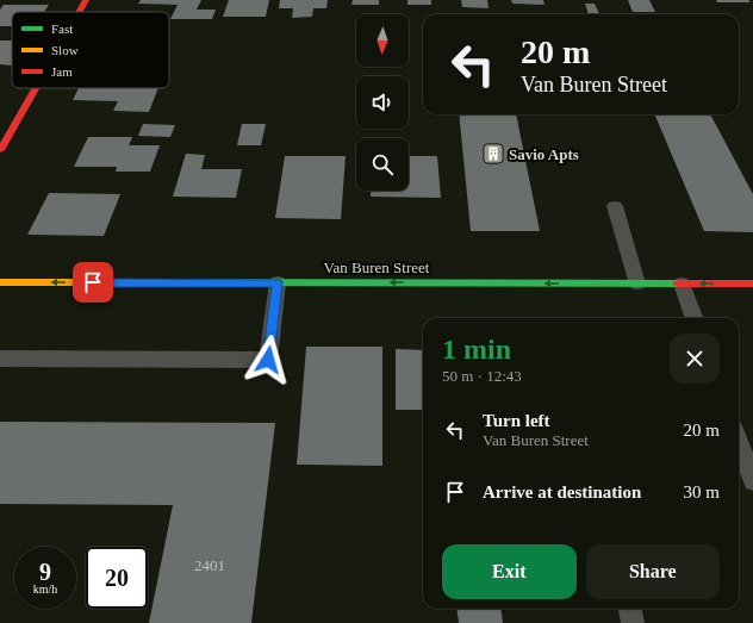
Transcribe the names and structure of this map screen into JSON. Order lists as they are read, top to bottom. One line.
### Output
{"streets":{"main road":["Van Buren Street"]},"one_way":["Van Buren Street"],"places":{"building":["Savio Apts"]},"house_numbers":["2401"],"legend":["Fast","Slow","Jam"],"north":"bottom","page":{"turn":["20 m","Van Buren Street"],"heading":["1 min","50 m · 12:43"],"list":[{"name":"Turn left","note":"Van Buren Street","value":"20 m"},{"name":"Arrive at destination","value":"30 m"}],"buttons":["Exit","Share"],"speed":"9 km/h","limit":"20"}}
